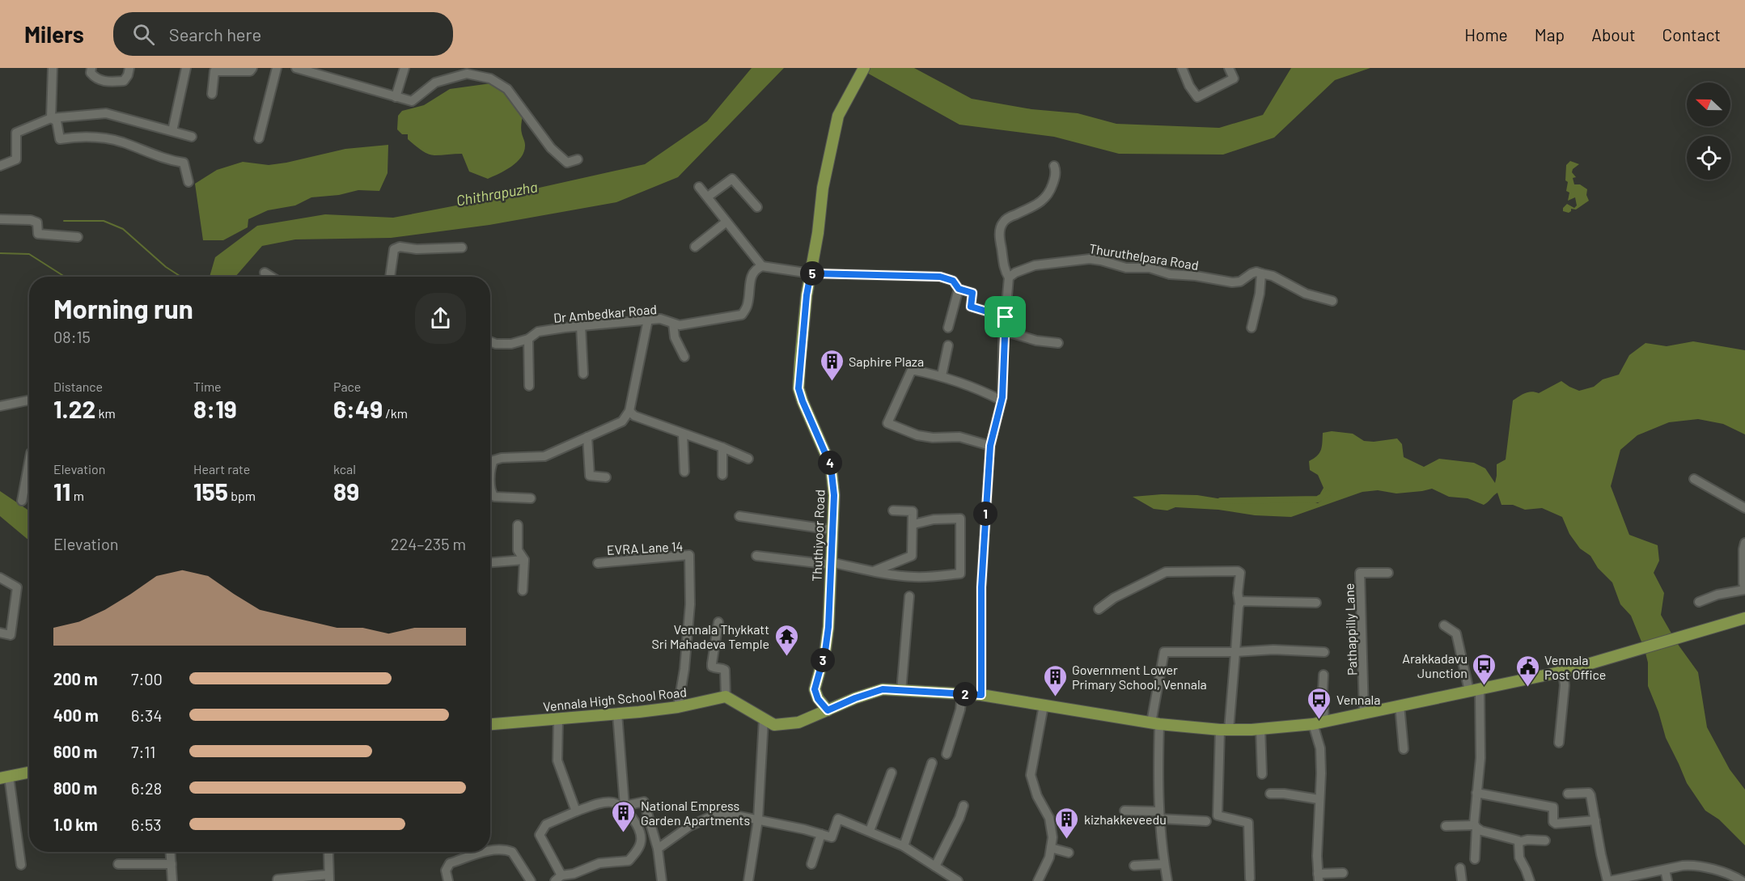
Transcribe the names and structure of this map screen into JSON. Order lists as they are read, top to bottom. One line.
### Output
{"streets":{"main road":["Thuthiyoor Road","Vennala High School Road"],"street":["Thuruthelpara Road","Dr Ambedkar Road","EVRA Lane 14","Pathappilly Lane"]},"crossings":[["EVRA Lane 14","Vennala High School Road"]],"water":["Chithrapuzha"],"places":{"building":["Saphire Plaza","Government Lower Primary School, Vennala","National Empress Garden Apartments","kizhakkeveedu"],"temple":["Vennala Thykkatt Sri Mahadeva Temple"],"bus stop":["Arakkadavu Junction","Vennala"],"public building":["Vennala Post Office"]},"north":"left","page":{"header":"Milers","search":"Search here","nav":["Home","Map","About","Contact"],"pins":["5","4","1","3","2"],"heading":["Morning run","08:15"],"stats":[["Distance","1.22 km"],["Time","8:19"],["Pace","6:49 /km"],["Elevation","11 m"],["Heart rate","155 bpm"],["kcal","89"]],"chart":["Elevation","224–235 m"],"list":[{"name":"200 m","note":"7:00"},{"name":"400 m","note":"6:34"},{"name":"600 m","note":"7:11"},{"name":"800 m","note":"6:28"},{"name":"1.0 km","note":"6:53"}]}}
